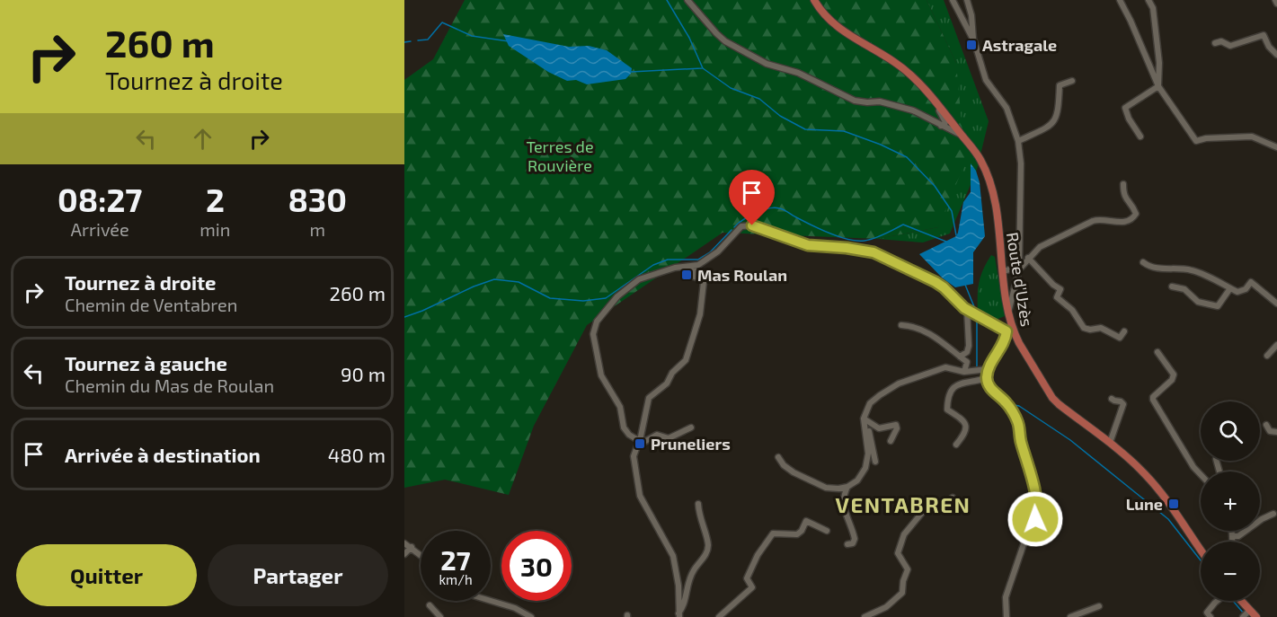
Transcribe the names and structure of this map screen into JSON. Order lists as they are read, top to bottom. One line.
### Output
{"streets":{"main road":["Route d'Uzès"]},"districts":["VENTABREN"],"parks":["Terres de Rouvière"],"places":{"transit":["Astragale","Mas Roulan","Pruneliers","Lune"]},"page":{"turn":["260 m","Tournez à droite"],"eta":["08:27","Arrivée","2","min","830","m"],"list":[{"name":"Tournez à droite","note":"Chemin de Ventabren","value":"260 m"},{"name":"Tournez à gauche","note":"Chemin du Mas de Roulan","value":"90 m"},{"name":"Arrivée à destination","value":"480 m"}],"map_buttons":["+","−"],"speed":"27 km/h","limit":"30","buttons":["Quitter","Partager"]}}
